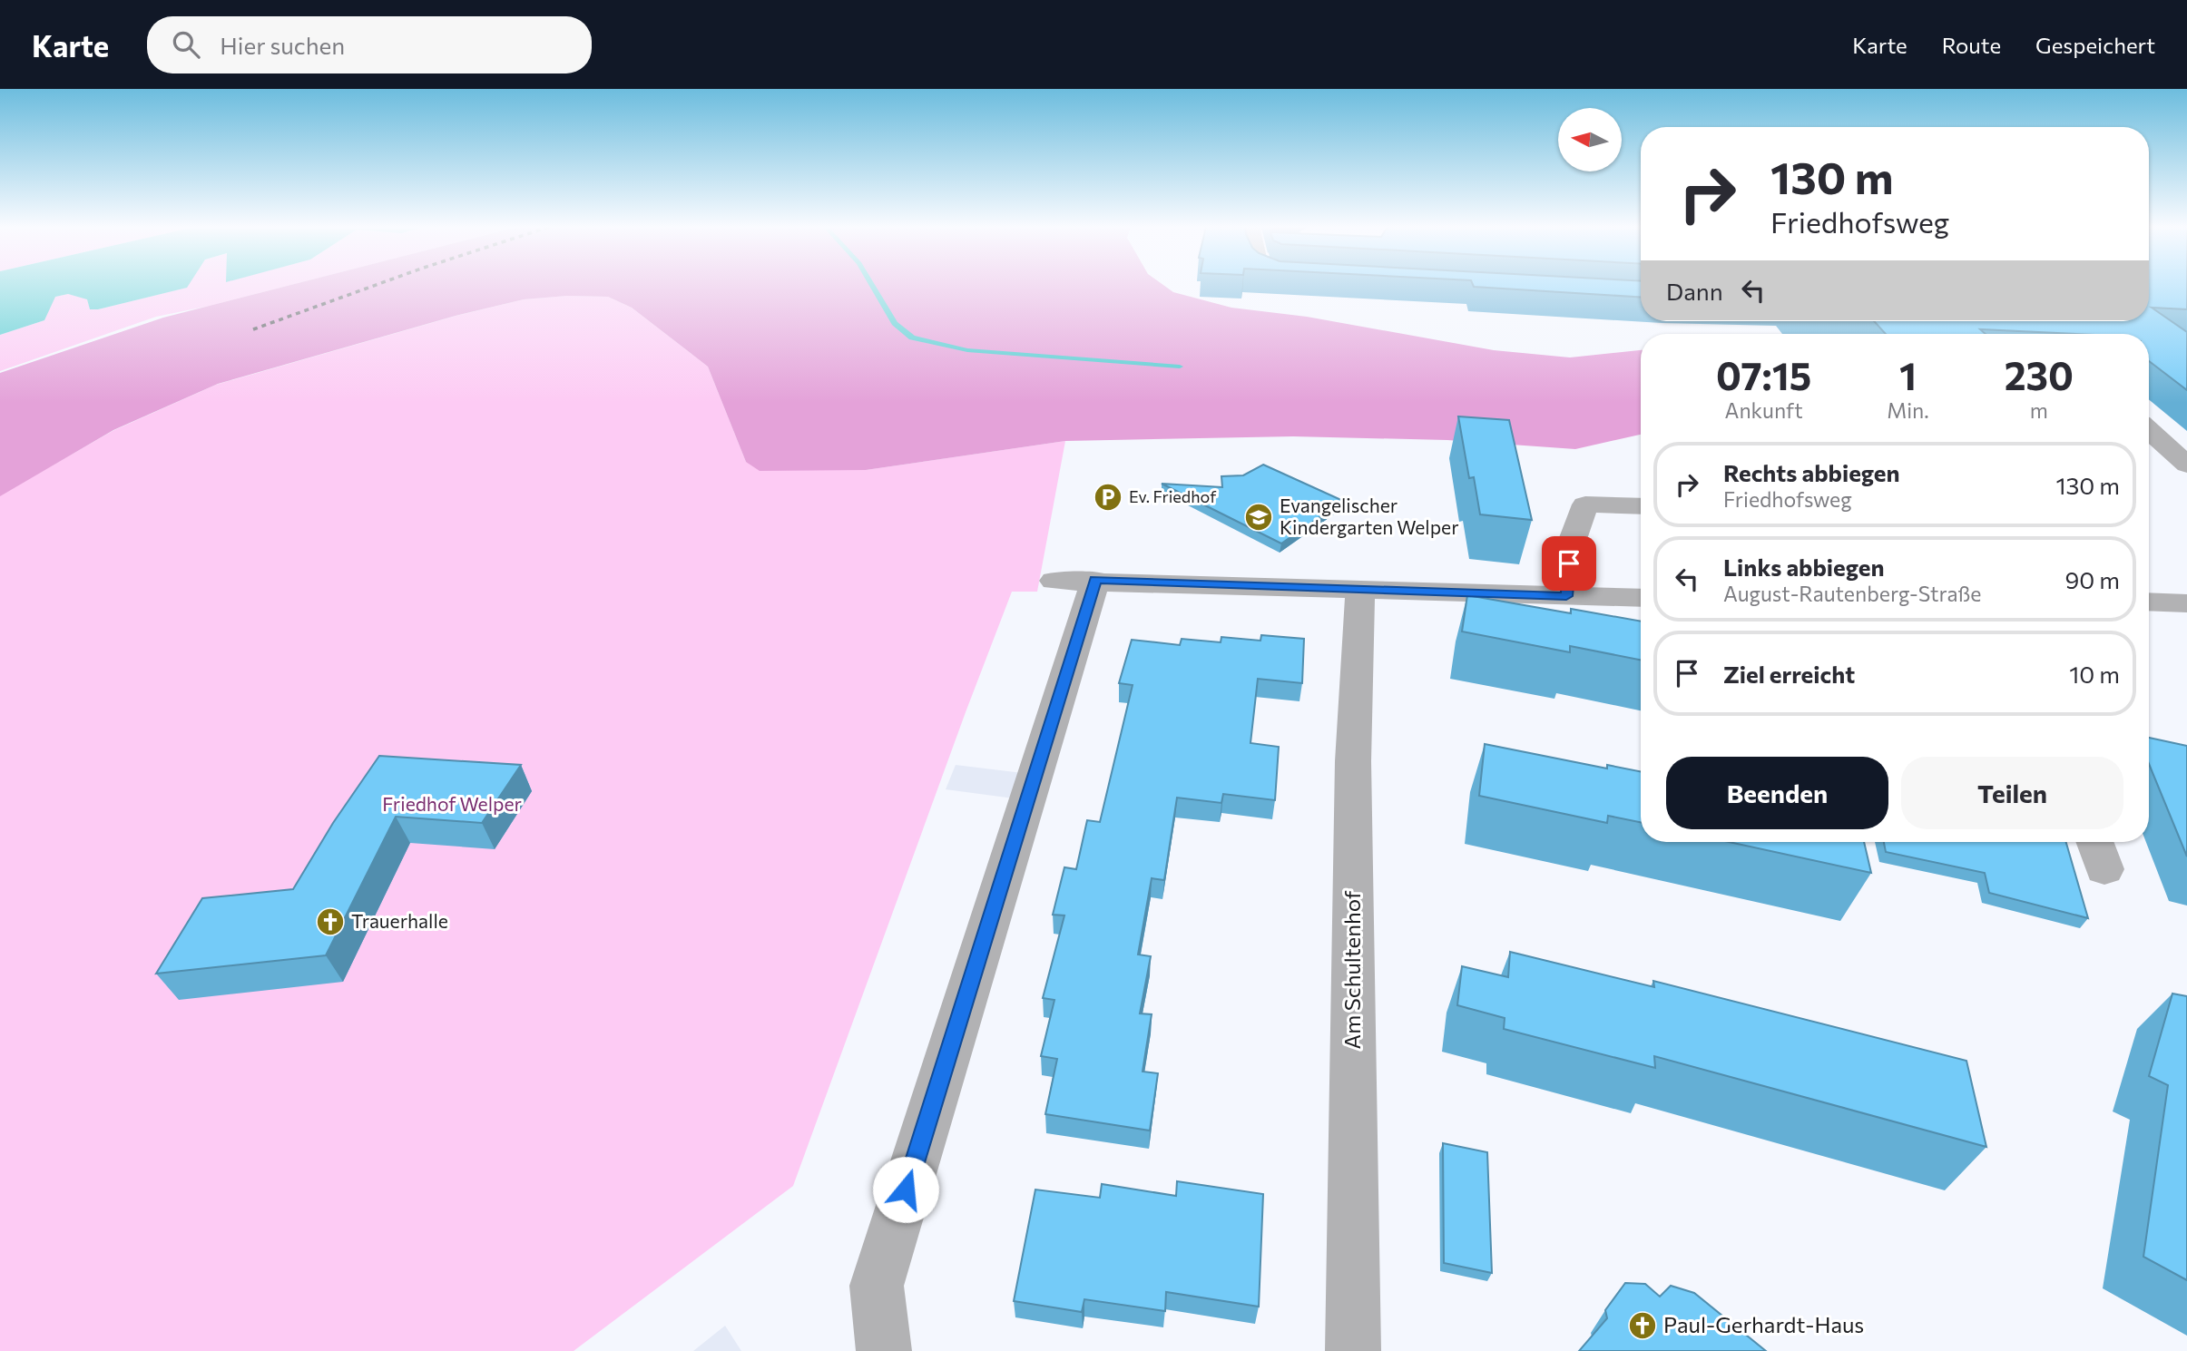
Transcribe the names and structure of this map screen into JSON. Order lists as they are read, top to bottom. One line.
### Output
{"streets":{"street":["Am Schultenhof"]},"parks":["Friedhof Welper"],"places":{"parking":["Ev. Friedhof"],"school or university":["Evangelischer Kindergarten Welper"],"church":["Trauerhalle","Paul-Gerhardt-Haus"]},"north":"left","page":{"header":"Karte","search":"Hier suchen","nav":["Karte","Route","Gespeichert"],"turn":["130 m","Friedhofsweg"],"then":"Dann","eta":["07:15","Ankunft","1","Min.","230","m"],"list":[{"name":"Rechts abbiegen","note":"Friedhofsweg","value":"130 m"},{"name":"Links abbiegen","note":"August-Rautenberg-Straße","value":"90 m"},{"name":"Ziel erreicht","value":"10 m"}],"buttons":["Beenden","Teilen"]}}
